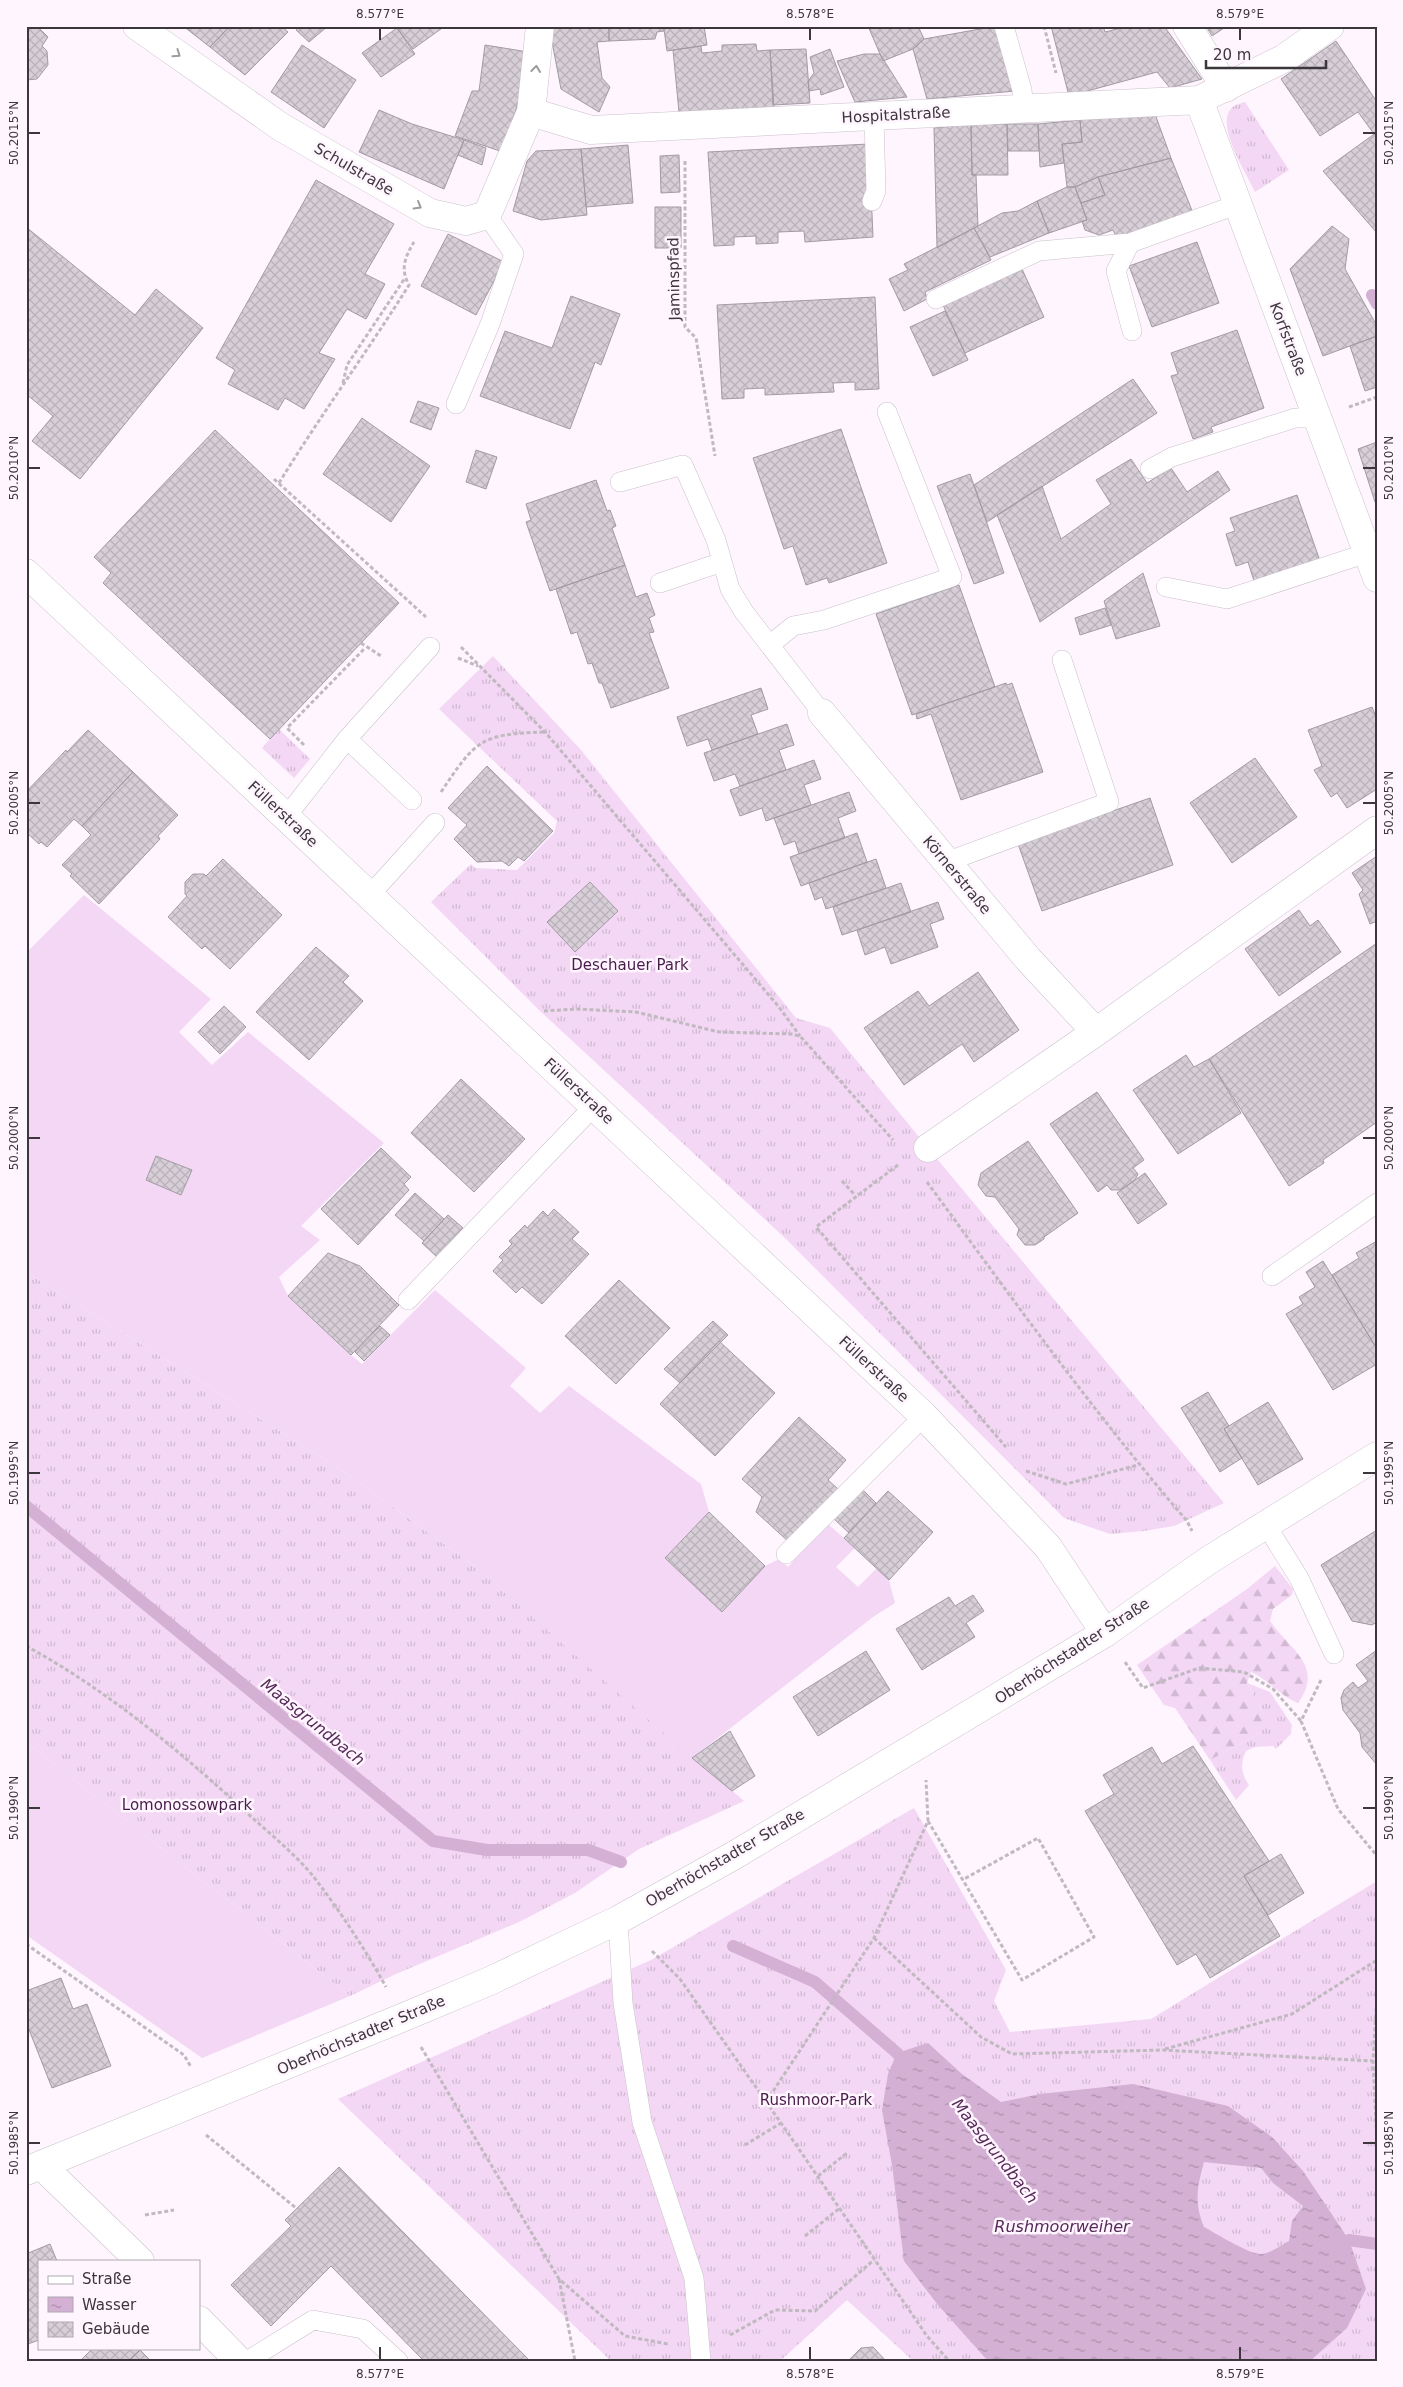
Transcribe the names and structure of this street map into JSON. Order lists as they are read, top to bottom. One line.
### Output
{"streets":{"street":["Hospitalstraße","Schulstraße","Korfstraße","Füllerstraße","Körnerstraße","Oberhöchstadter Straße"],"path":["Jaminspfad"]},"crossings":[["Hospitalstraße","Jaminspfad"],["Hospitalstraße","Korfstraße"],["Füllerstraße","Oberhöchstadter Straße"]],"one_way":["Schulstraße"],"water":["Maasgrundbach","Rushmoorweiher"],"parks":["Deschauer Park","Lomonossowpark","Rushmoor-Park"],"legend":["Straße","Wasser","Gebäude"],"scale_bar":"20 m","coordinates":["8.577°E","8.578°E","8.579°E","50.2015°N","50.2010°N","50.2005°N","50.2000°N","50.1995°N","50.1990°N","50.1985°N"]}
